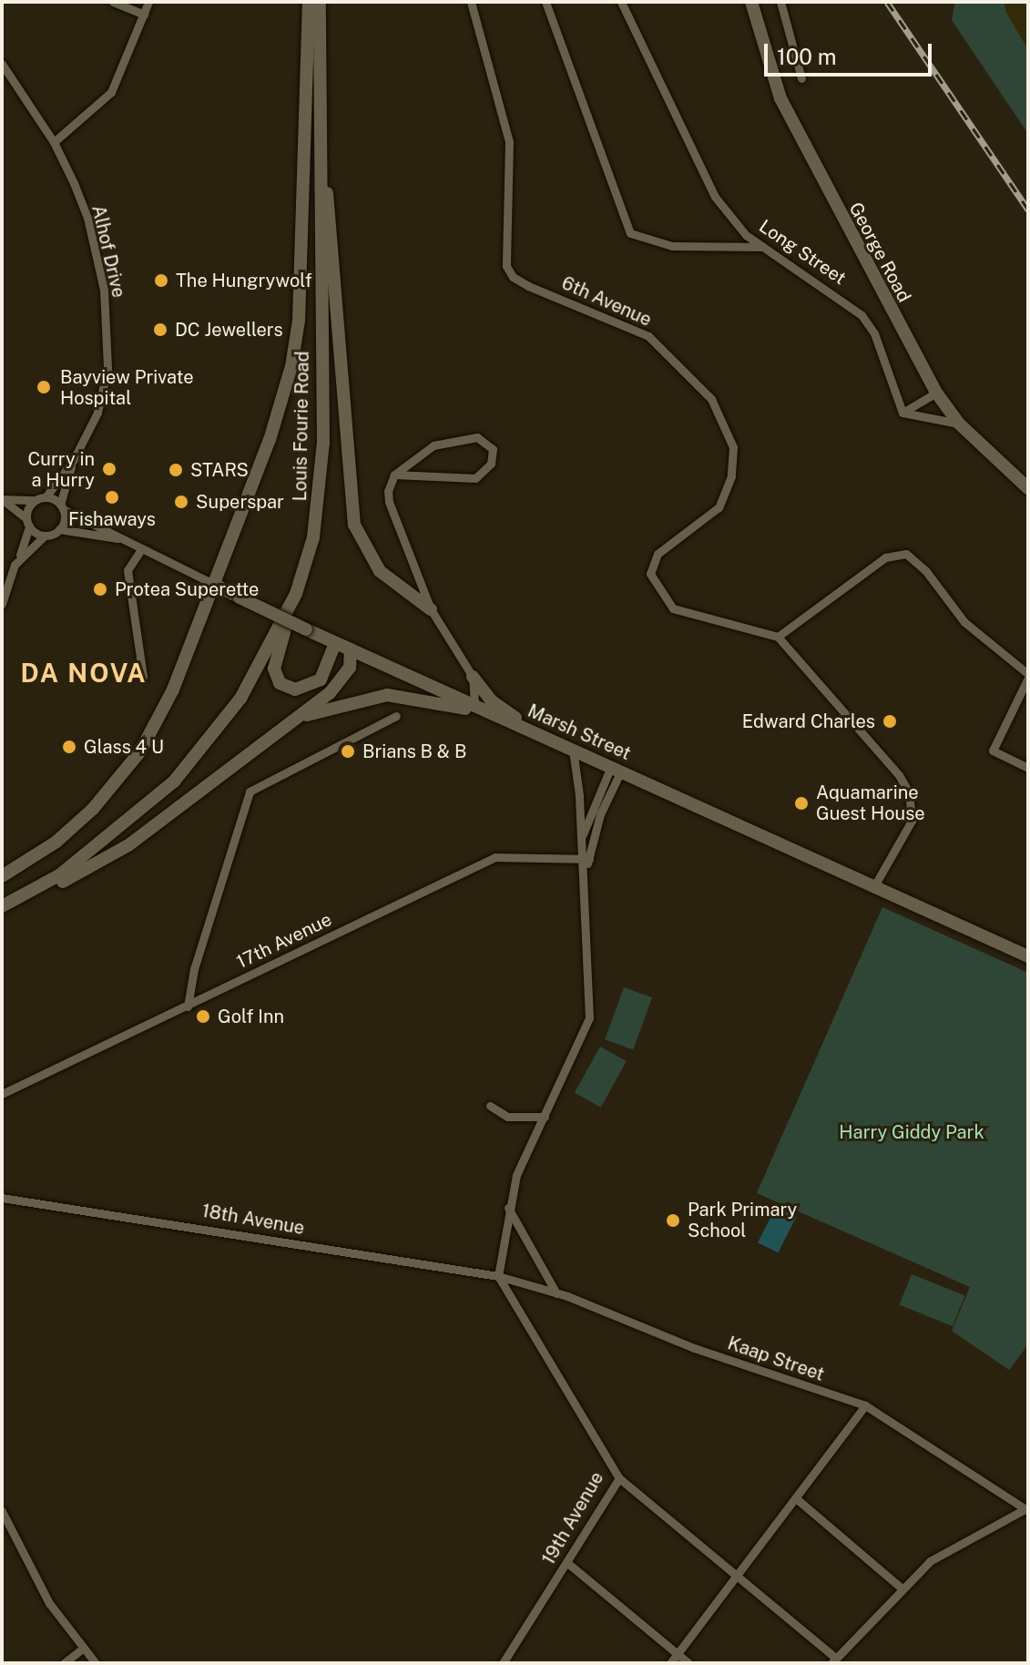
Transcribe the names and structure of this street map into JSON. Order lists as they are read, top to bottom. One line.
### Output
{"streets":{"main road":["George Road","Louis Fourie Road","Marsh Street"],"street":["Alhof Drive","Long Street","6th Avenue","17th Avenue","18th Avenue","Kaap Street","19th Avenue"]},"crossings":[["Alhof Drive","Marsh Street"],["18th Avenue","Kaap Street"],["18th Avenue","19th Avenue"],["Kaap Street","19th Avenue"]],"districts":["DA NOVA"],"parks":["Harry Giddy Park"],"places":["The Hungrywolf","DC Jewellers","Bayview Private Hospital","Curry in a Hurry","STARS","Fishaways","Superspar","Protea Superette","Edward Charles","Glass 4 U","Brians B & B","Aquamarine Guest House","Golf Inn","Park Primary School"],"scale_bar":"100 m"}
